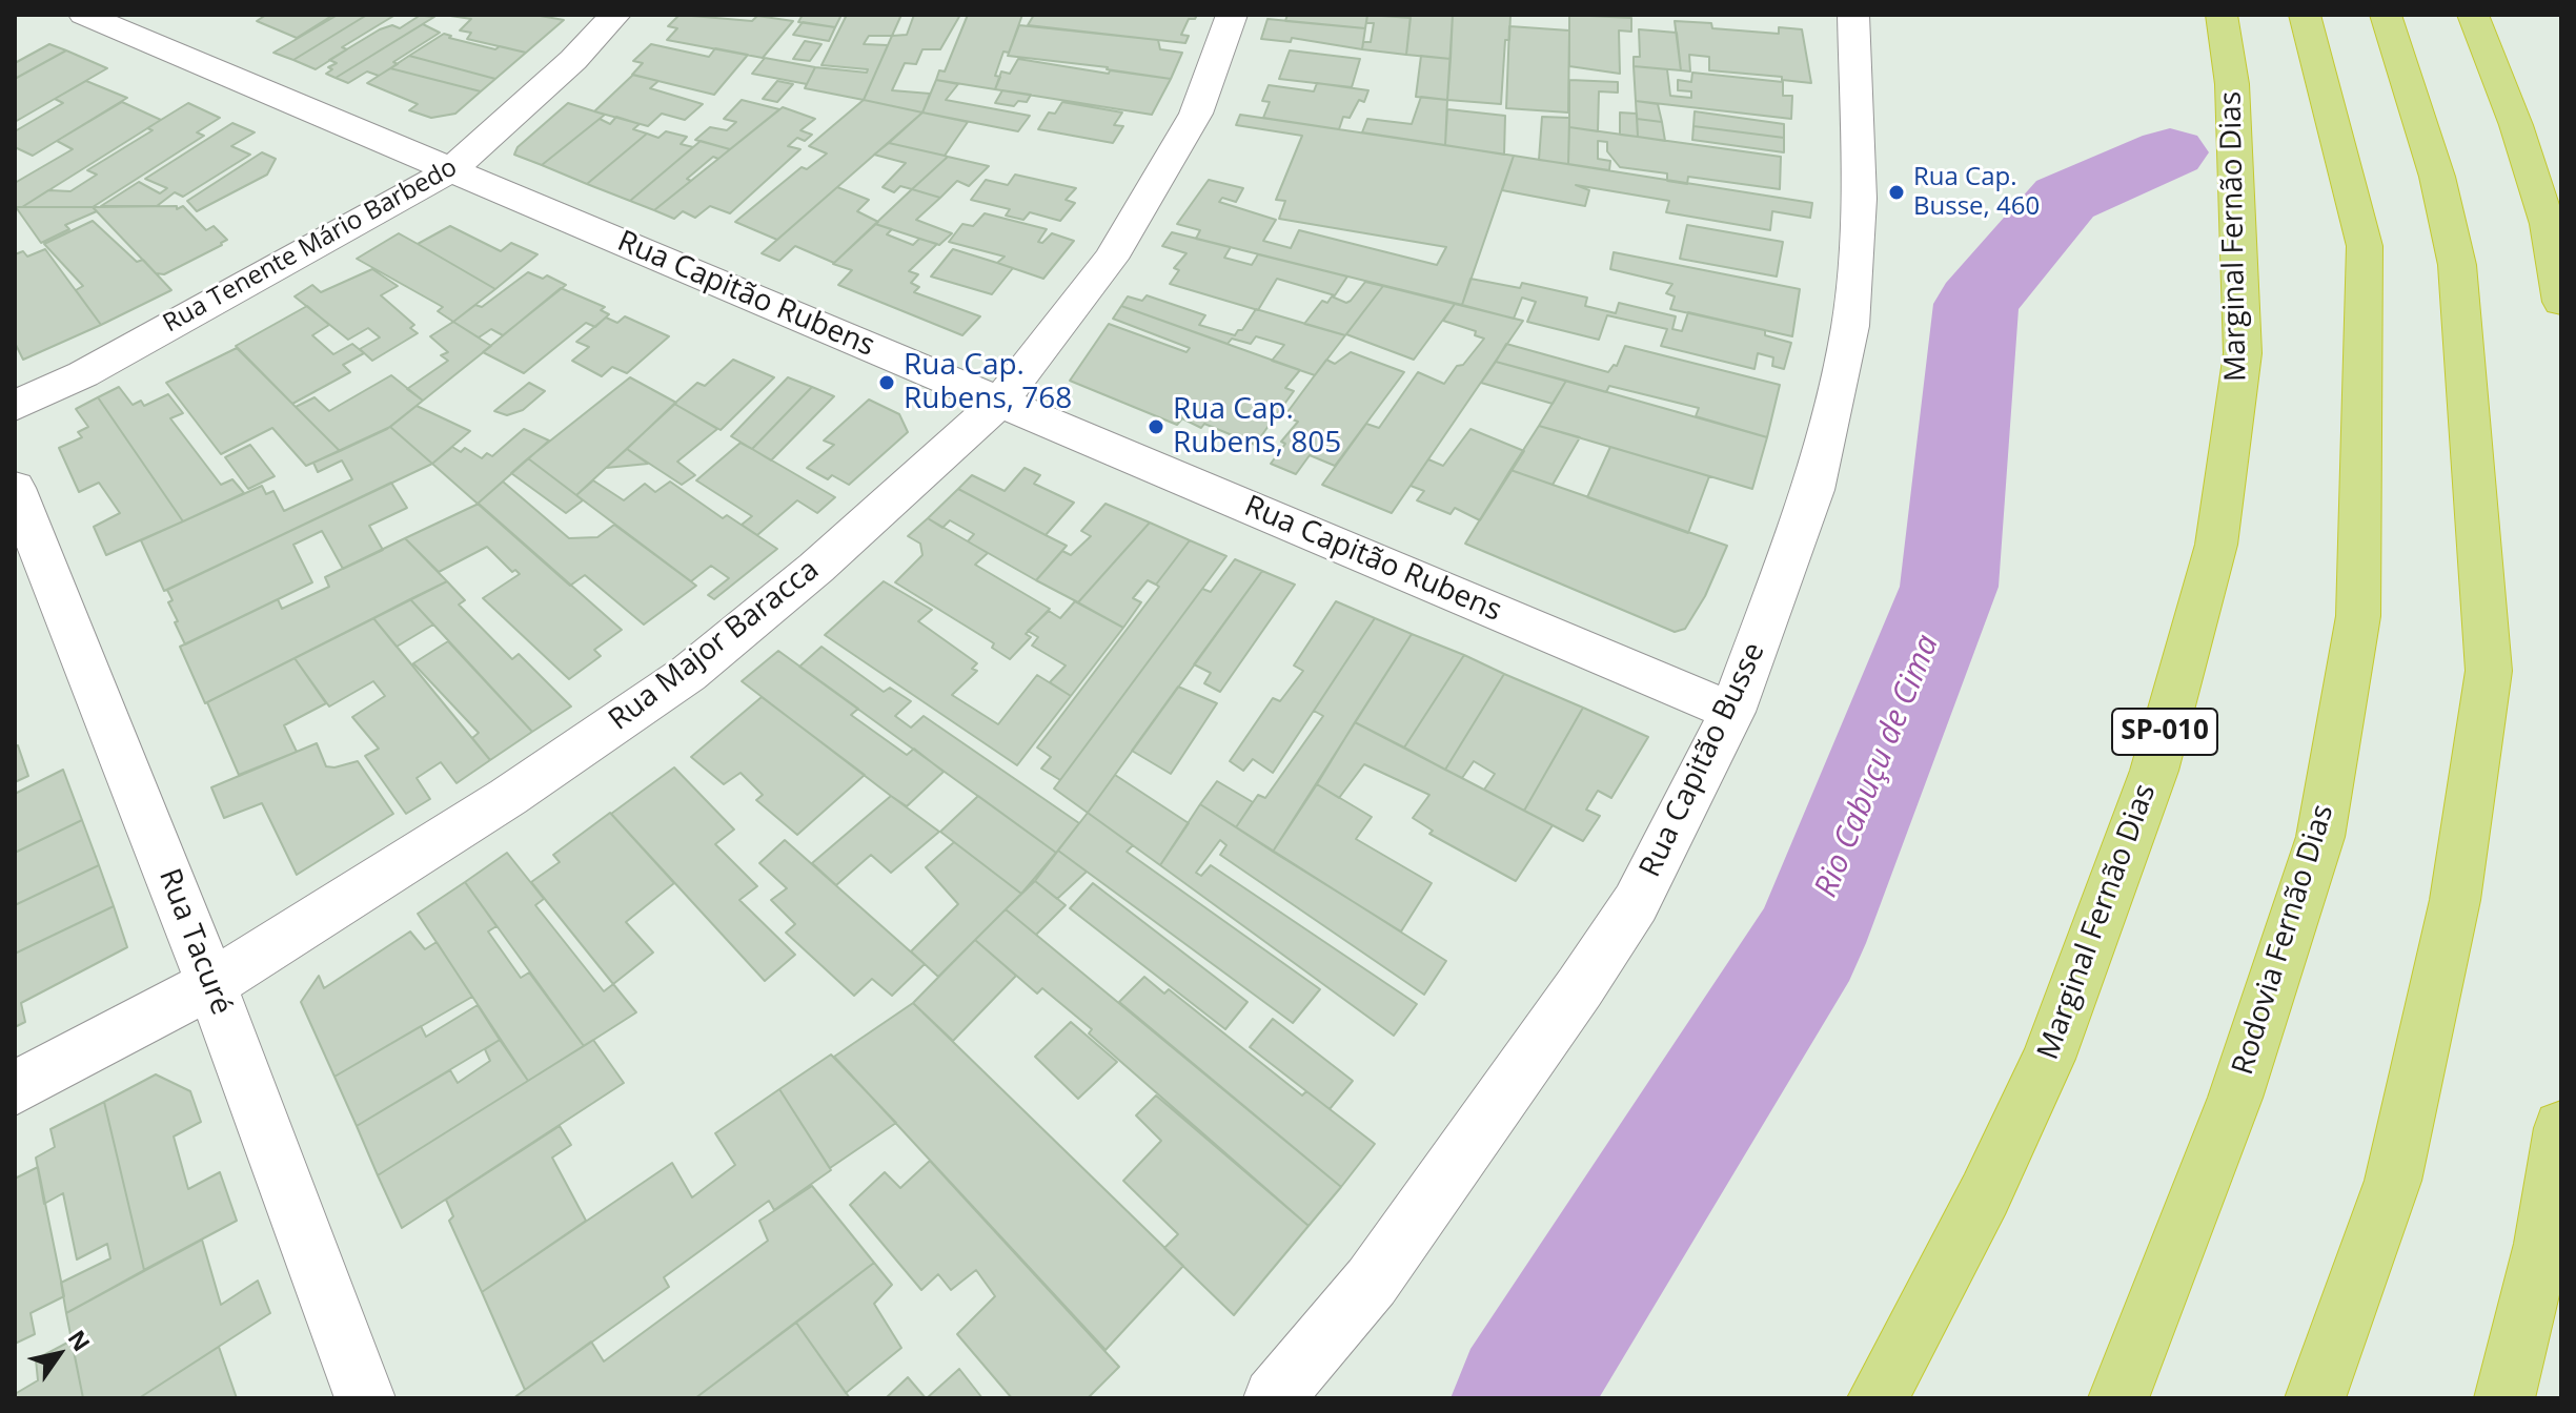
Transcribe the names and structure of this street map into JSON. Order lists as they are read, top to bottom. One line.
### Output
{"streets":{"highway":["Marginal Fernão Dias","SP-010","Rodovia Fernão Dias"],"street":["Rua Tenente Mário Barbedo","Rua Capitão Rubens","Rua Major Baracca","Rua Capitão Busse","Rua Tacuré"]},"crossings":[["Rua Tenente Mário Barbedo","Rua Capitão Rubens"],["Rua Capitão Rubens","Rua Major Baracca"],["Rua Capitão Rubens","Rua Capitão Busse"],["Rua Major Baracca","Rua Tacuré"]],"water":["Rio Cabuçu de Cima"],"places":["Rua Cap. Busse, 460","Rua Cap. Rubens, 768","Rua Cap. Rubens, 805"],"north":"top right"}
